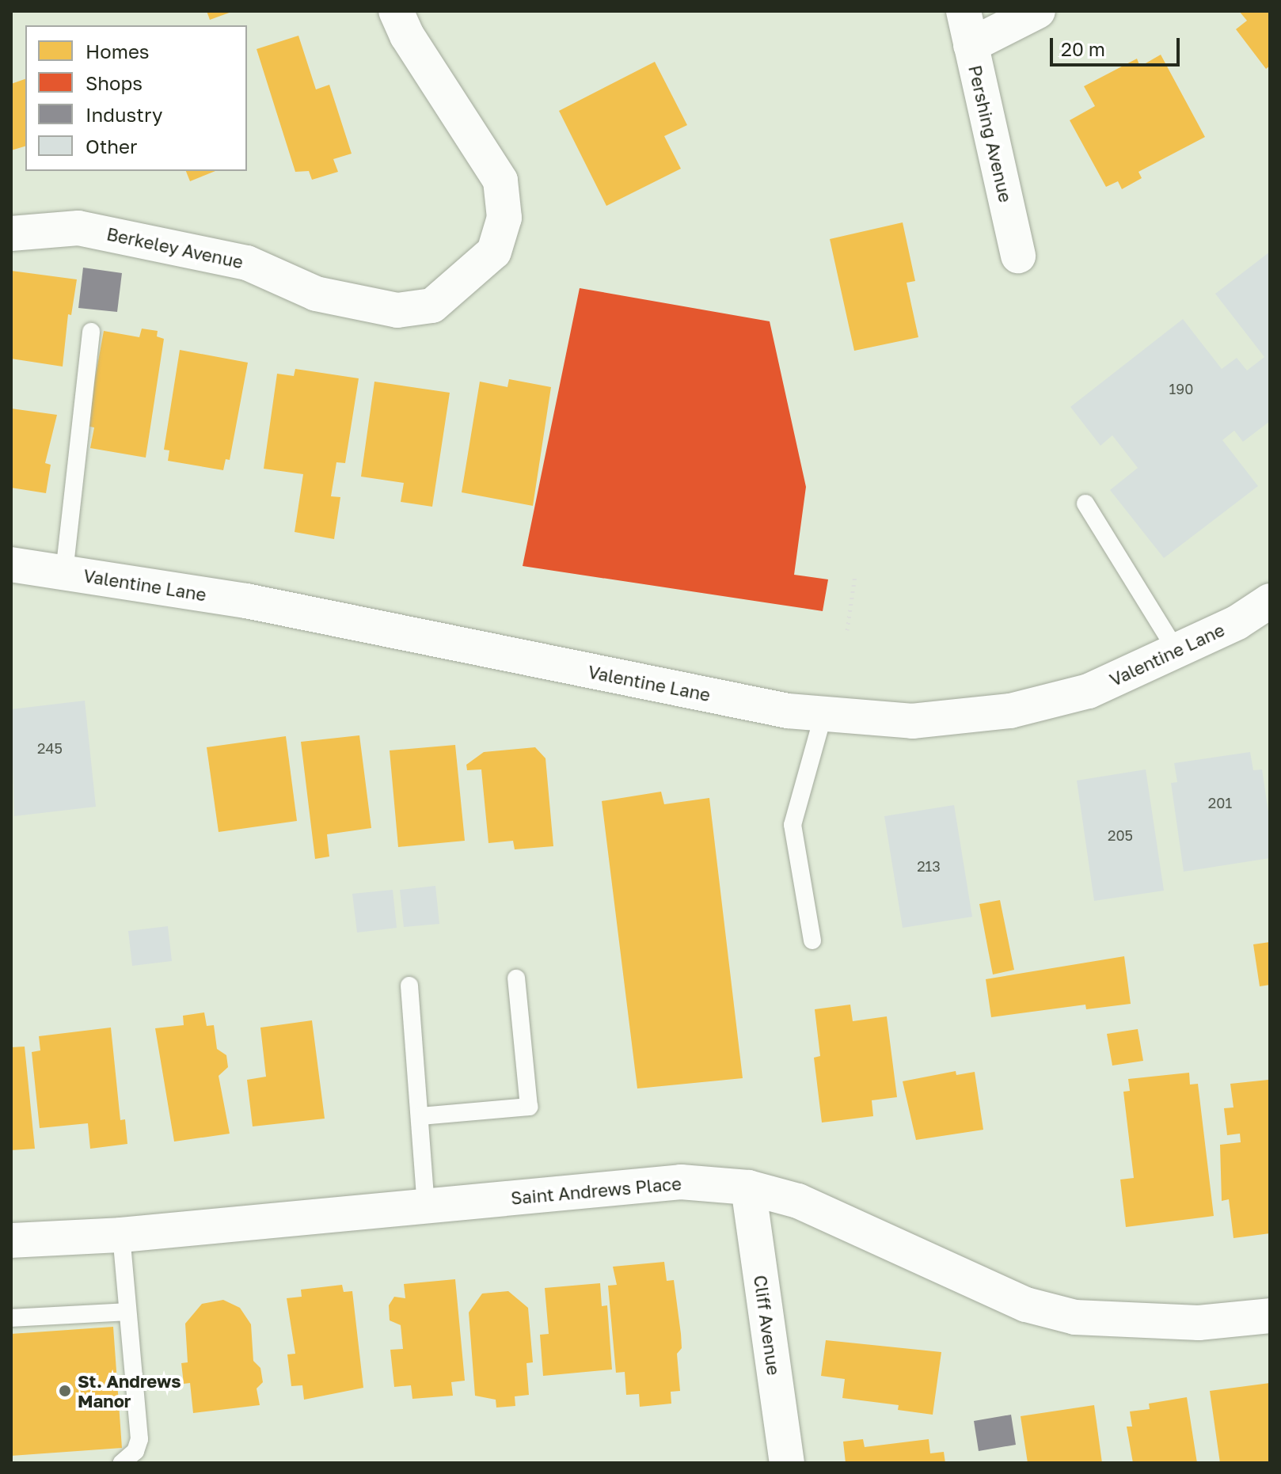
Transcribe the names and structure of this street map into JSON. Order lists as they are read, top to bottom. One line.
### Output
{"streets":{"street":["Pershing Avenue","Berkeley Avenue","Valentine Lane","Saint Andrews Place","Cliff Avenue"]},"crossings":[["Saint Andrews Place","Cliff Avenue"]],"places":["St. Andrews Manor"],"house_numbers":["190","245","201","205","213"],"legend":["Homes","Shops","Industry","Other"],"scale_bar":"20 m"}
